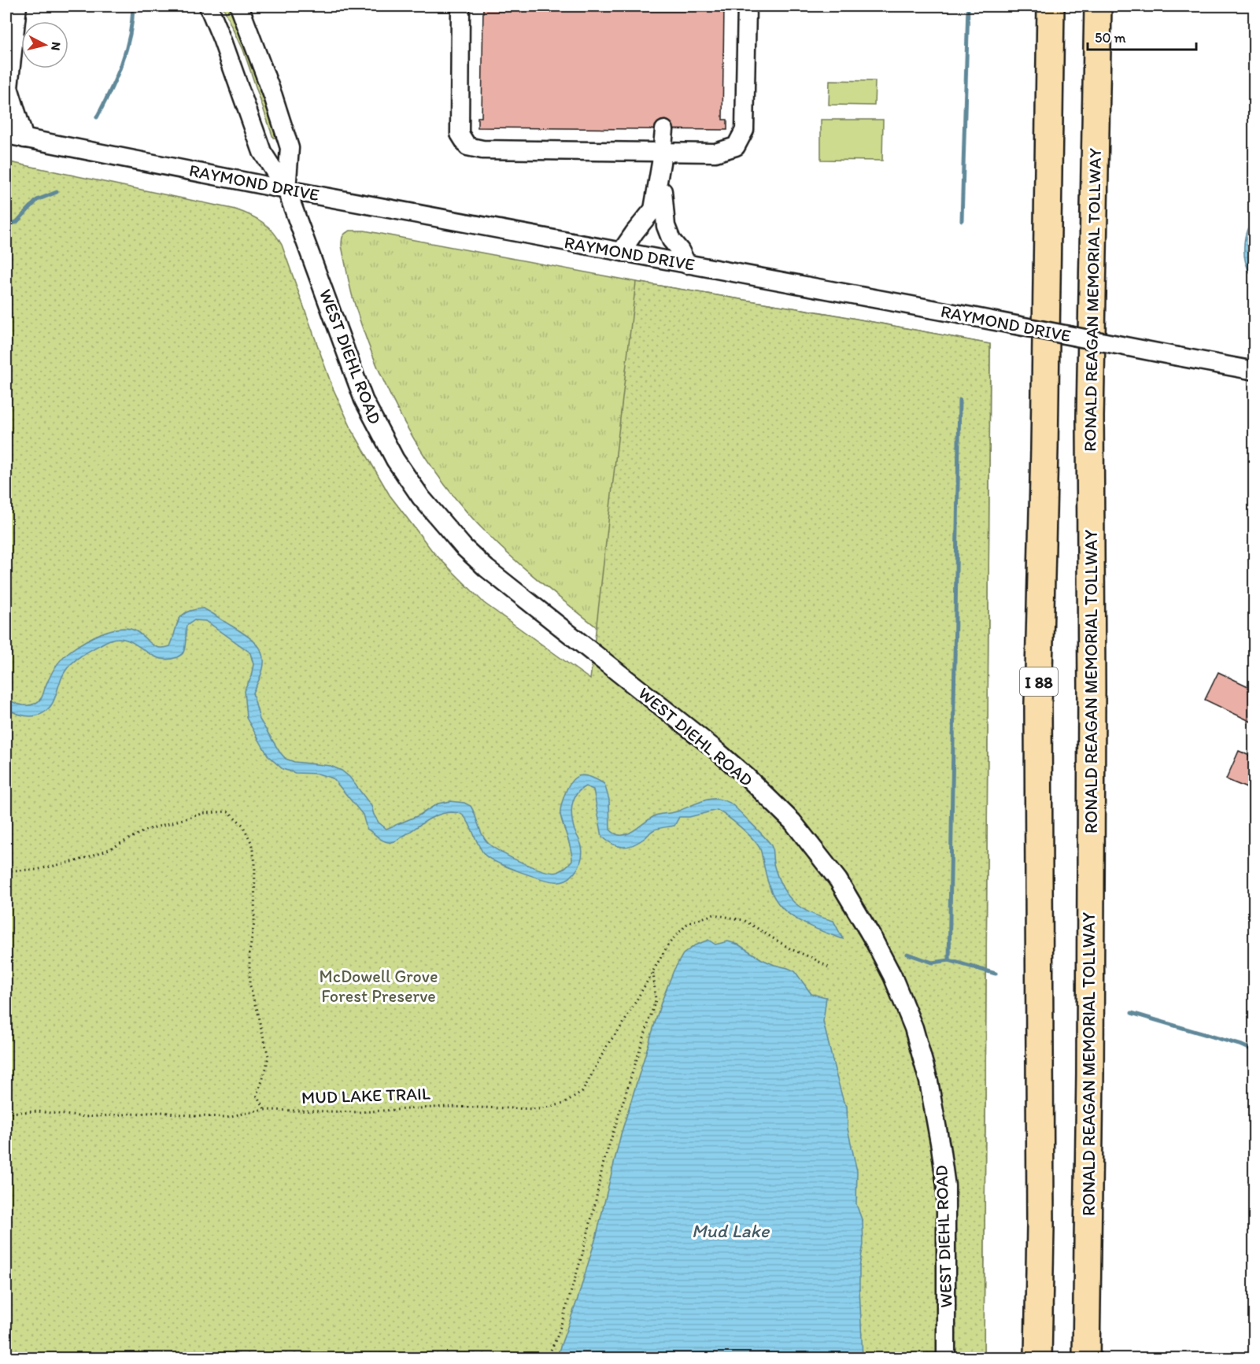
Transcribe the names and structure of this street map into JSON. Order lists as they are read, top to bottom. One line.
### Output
{"streets":{"highway":["RONALD REAGAN MEMORIAL TOLLWAY","I 88"],"street":["RAYMOND DRIVE","WEST DIEHL ROAD"],"path":["MUD LAKE TRAIL"]},"crossings":[["RAYMOND DRIVE","WEST DIEHL ROAD"]],"water":["Mud Lake"],"parks":["McDowell Grove Forest Preserve"],"scale_bar":"50 m","north":"right"}
